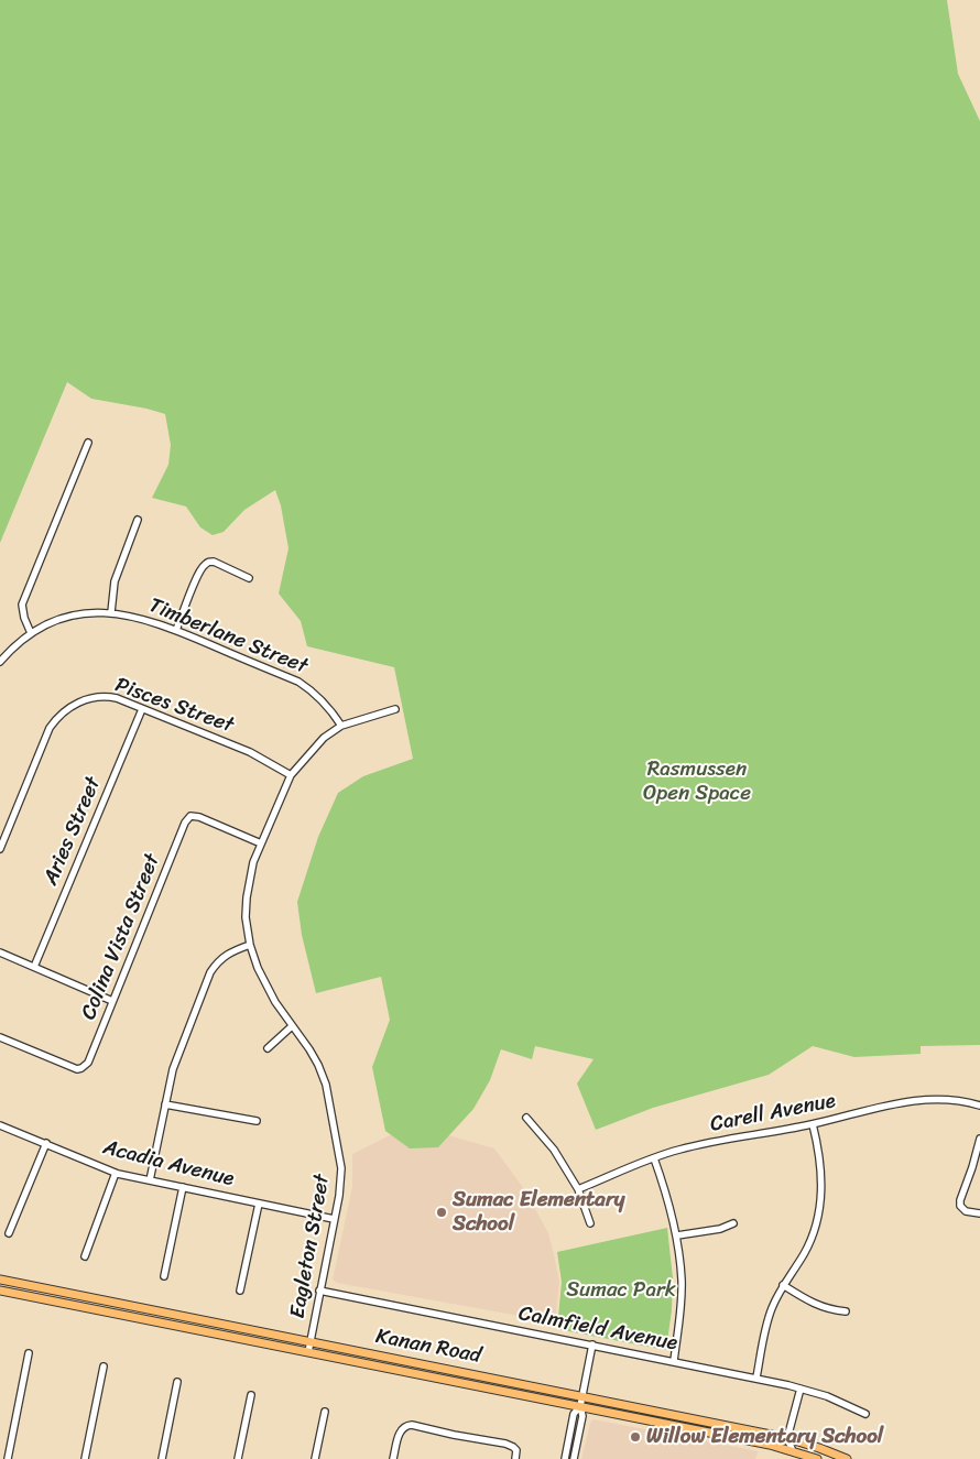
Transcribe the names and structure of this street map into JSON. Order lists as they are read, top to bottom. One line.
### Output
{"streets":{"main road":["Kanan Road"],"street":["Timberlane Street","Pisces Street","Aries Street","Colina Vista Street","Carell Avenue","Acadia Avenue","Eagleton Street","Calmfield Avenue"]},"crossings":[["Timberlane Street","Eagleton Street"],["Pisces Street","Aries Street"],["Pisces Street","Eagleton Street"],["Colina Vista Street","Eagleton Street"],["Acadia Avenue","Eagleton Street"],["Eagleton Street","Calmfield Avenue"],["Eagleton Street","Kanan Road"]],"parks":["Rasmussen Open Space","Sumac Park"],"places":["Sumac Elementary School","Willow Elementary School"]}
